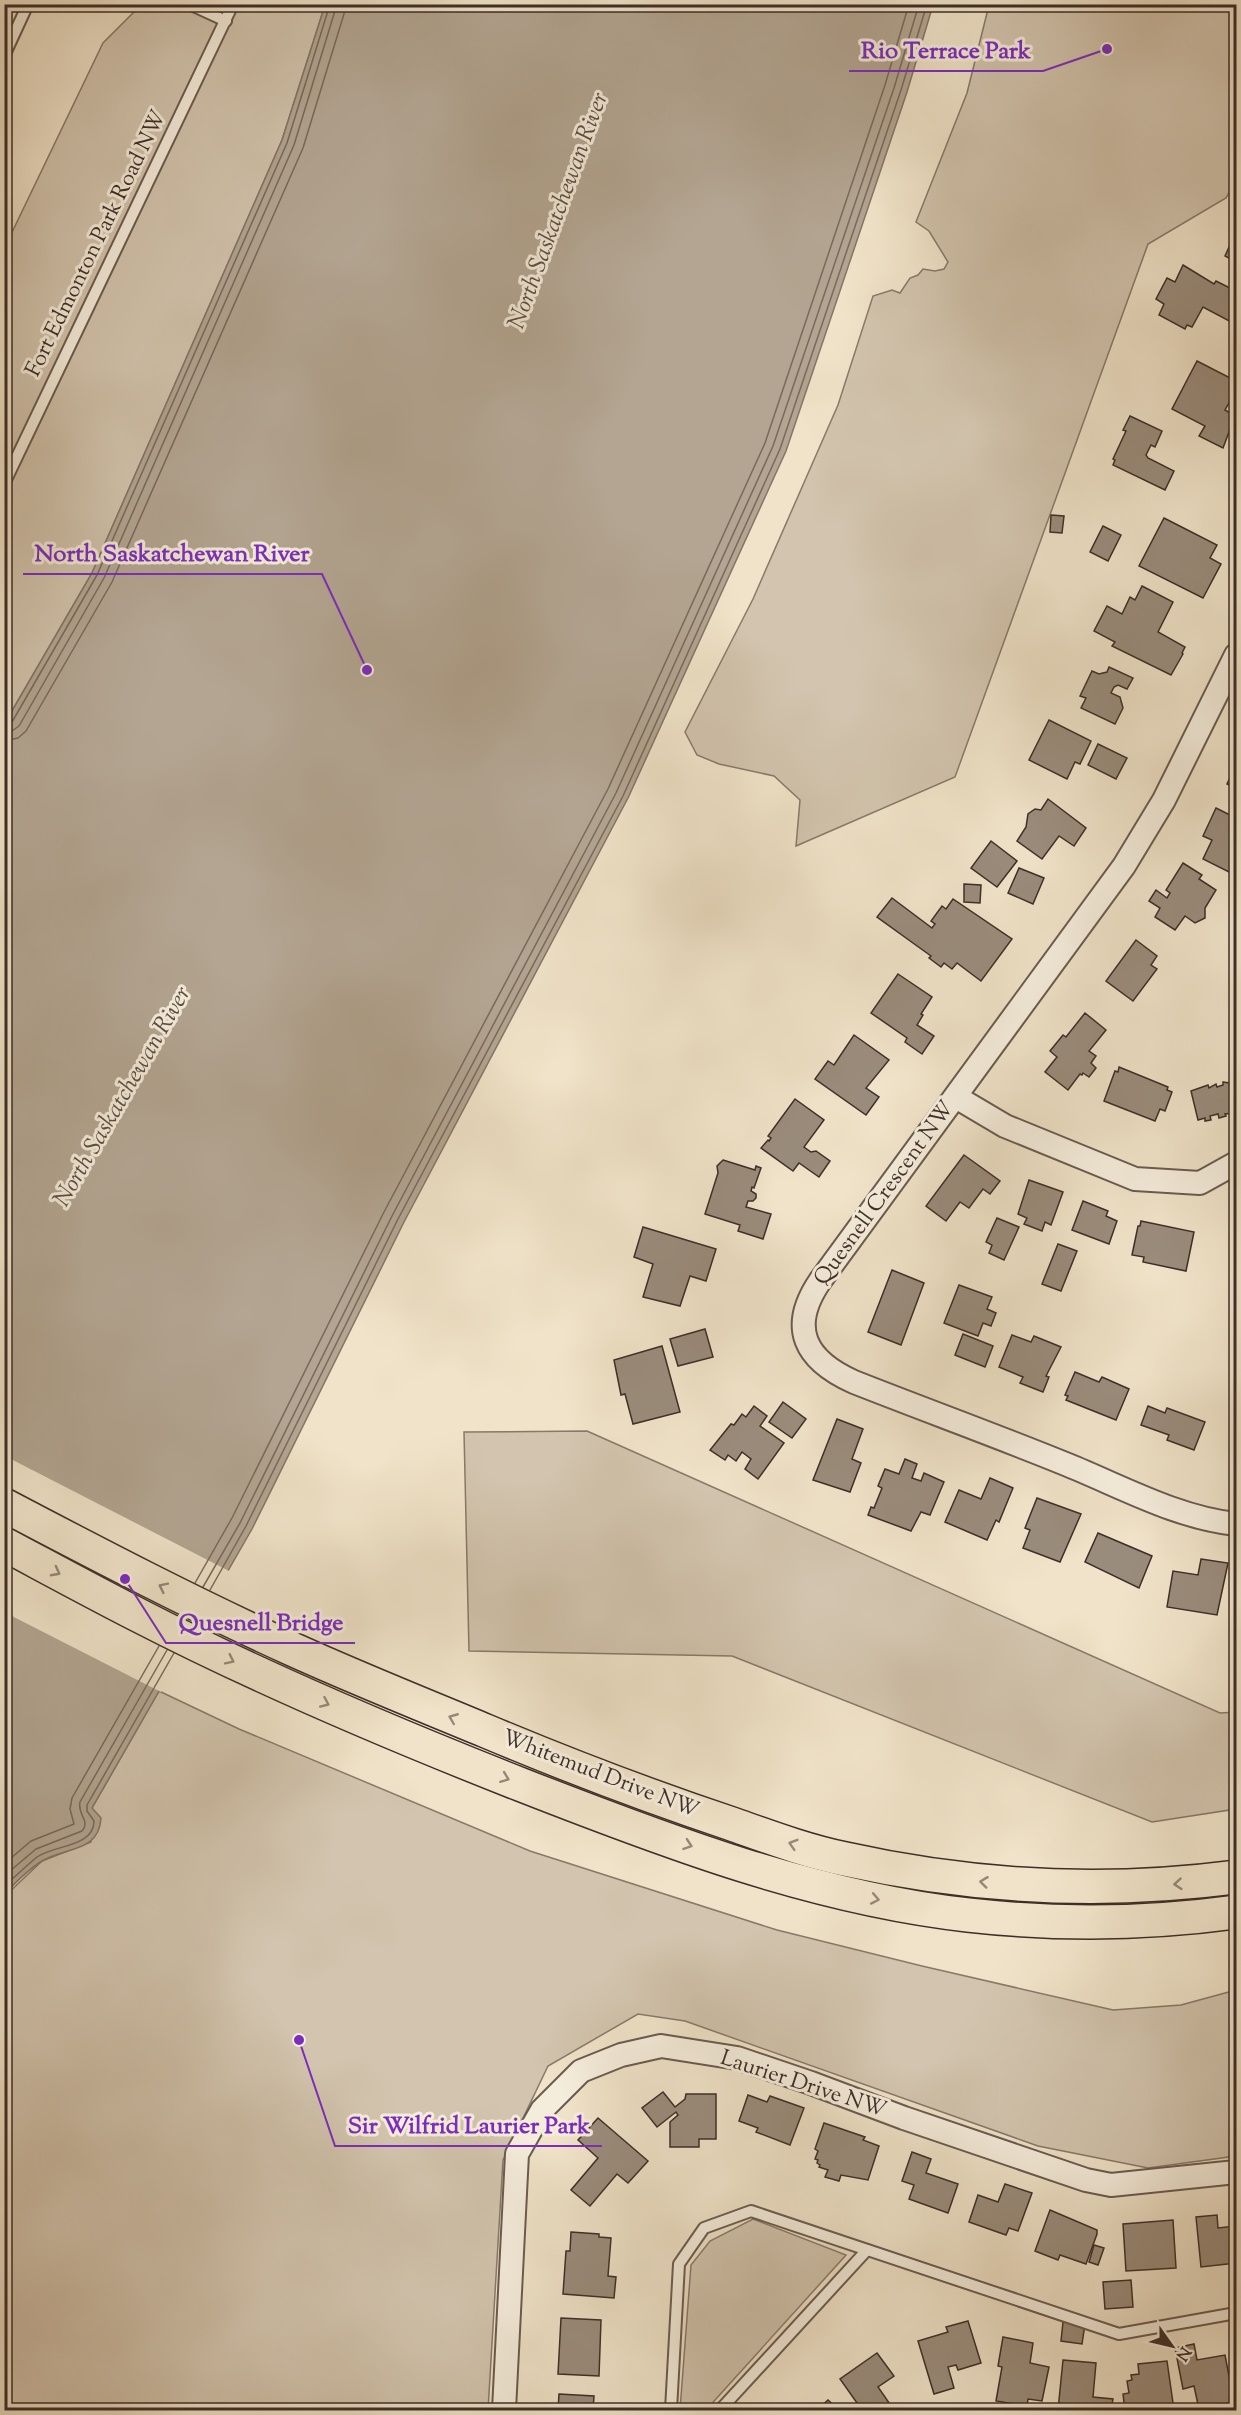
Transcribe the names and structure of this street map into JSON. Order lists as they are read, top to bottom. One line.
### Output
{"streets":{"highway":["Whitemud Drive NW"],"street":["Quesnell Crescent NW","Laurier Drive NW"],"lane":["Fort Edmonton Park Road NW"]},"water":["North Saskatchewan River"],"places":["Rio Terrace Park","North Saskatchewan River","Quesnell Bridge","Sir Wilfrid Laurier Park"],"north":"bottom right"}
